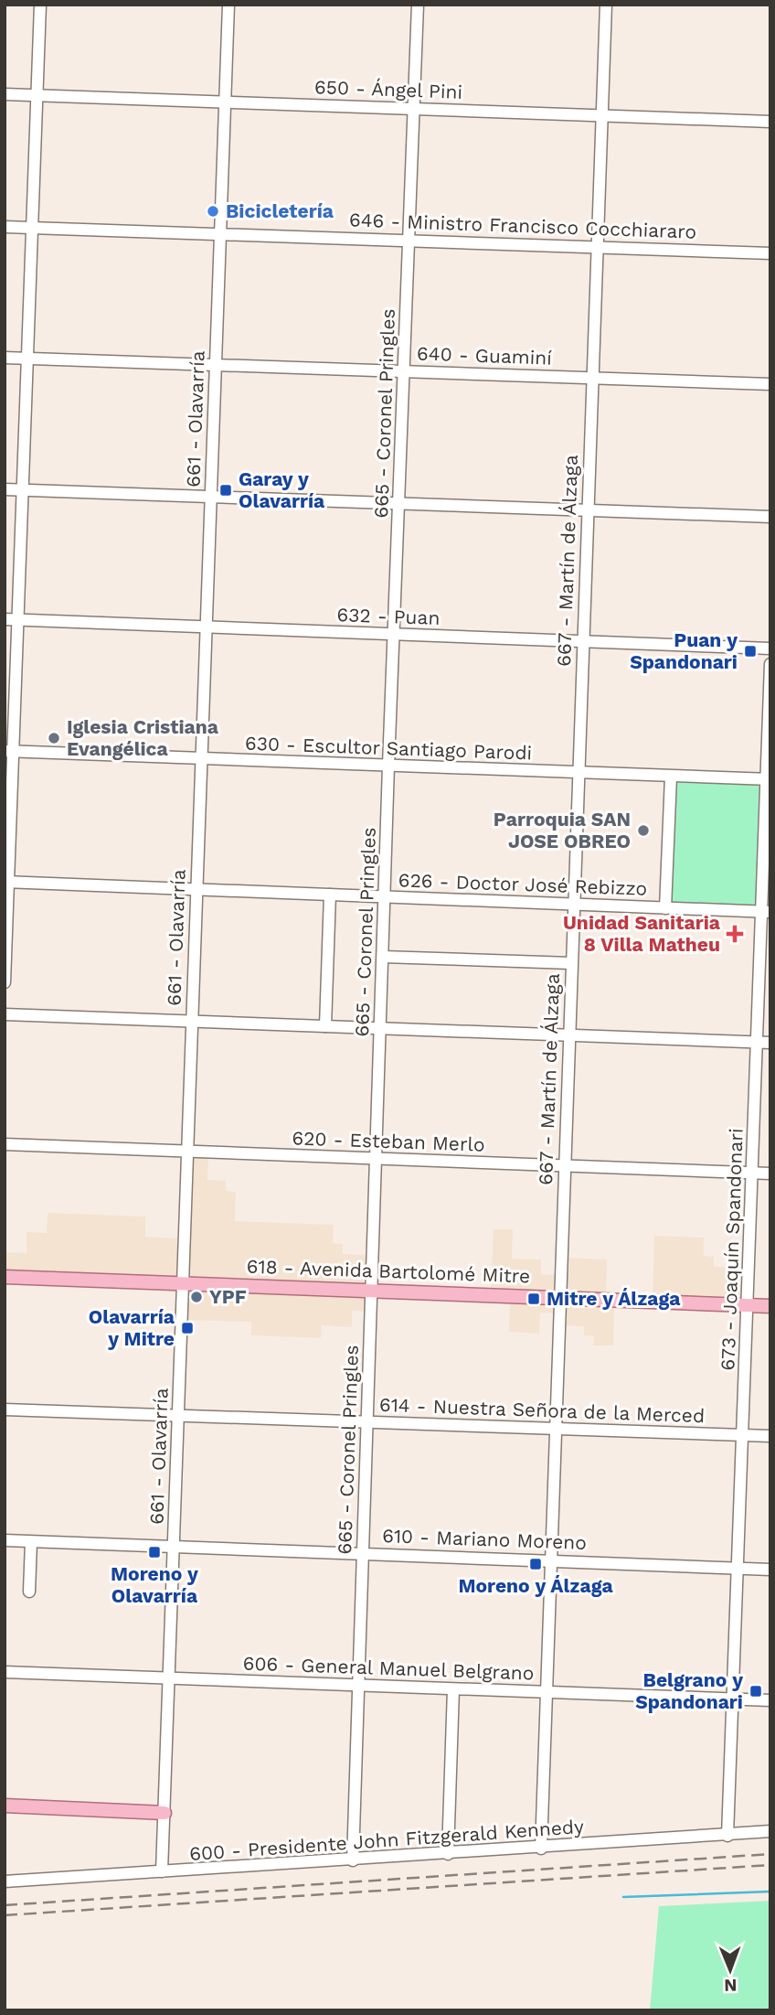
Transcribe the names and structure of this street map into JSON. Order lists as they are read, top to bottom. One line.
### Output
{"streets":{"main road":["618 - Avenida Bartolomé Mitre"],"street":["650 - Ángel Pini","646 - Ministro Francisco Cocchiararo","640 - Guaminí","665 - Coronel Pringles","661 - Olavarría","667 - Martín de Álzaga","632 - Puan","630 - Escultor Santiago Parodi","626 - Doctor José Rebizzo","620 - Esteban Merlo","673 - Joaquín Spandonari","614 - Nuestra Señora de la Merced","610 - Mariano Moreno","606 - General Manuel Belgrano","600 - Presidente John Fitzgerald Kennedy"]},"crossings":[["650 - Ángel Pini","665 - Coronel Pringles"],["650 - Ángel Pini","661 - Olavarría"],["650 - Ángel Pini","667 - Martín de Álzaga"],["646 - Ministro Francisco Cocchiararo","665 - Coronel Pringles"],["646 - Ministro Francisco Cocchiararo","661 - Olavarría"],["646 - Ministro Francisco Cocchiararo","667 - Martín de Álzaga"],["640 - Guaminí","665 - Coronel Pringles"],["640 - Guaminí","661 - Olavarría"],["640 - Guaminí","667 - Martín de Álzaga"],["665 - Coronel Pringles","632 - Puan"],["665 - Coronel Pringles","630 - Escultor Santiago Parodi"],["665 - Coronel Pringles","626 - Doctor José Rebizzo"],["665 - Coronel Pringles","620 - Esteban Merlo"],["665 - Coronel Pringles","618 - Avenida Bartolomé Mitre"],["665 - Coronel Pringles","614 - Nuestra Señora de la Merced"],["665 - Coronel Pringles","610 - Mariano Moreno"],["665 - Coronel Pringles","606 - General Manuel Belgrano"],["665 - Coronel Pringles","600 - Presidente John Fitzgerald Kennedy"],["661 - Olavarría","632 - Puan"],["661 - Olavarría","630 - Escultor Santiago Parodi"],["661 - Olavarría","626 - Doctor José Rebizzo"],["661 - Olavarría","620 - Esteban Merlo"],["661 - Olavarría","618 - Avenida Bartolomé Mitre"],["661 - Olavarría","614 - Nuestra Señora de la Merced"],["661 - Olavarría","610 - Mariano Moreno"],["661 - Olavarría","606 - General Manuel Belgrano"],["661 - Olavarría","600 - Presidente John Fitzgerald Kennedy"],["667 - Martín de Álzaga","632 - Puan"],["667 - Martín de Álzaga","630 - Escultor Santiago Parodi"],["667 - Martín de Álzaga","626 - Doctor José Rebizzo"],["667 - Martín de Álzaga","620 - Esteban Merlo"],["667 - Martín de Álzaga","618 - Avenida Bartolomé Mitre"],["667 - Martín de Álzaga","614 - Nuestra Señora de la Merced"],["667 - Martín de Álzaga","610 - Mariano Moreno"],["667 - Martín de Álzaga","606 - General Manuel Belgrano"],["667 - Martín de Álzaga","600 - Presidente John Fitzgerald Kennedy"],["630 - Escultor Santiago Parodi","673 - Joaquín Spandonari"],["626 - Doctor José Rebizzo","673 - Joaquín Spandonari"],["620 - Esteban Merlo","673 - Joaquín Spandonari"],["673 - Joaquín Spandonari","618 - Avenida Bartolomé Mitre"],["673 - Joaquín Spandonari","614 - Nuestra Señora de la Merced"],["673 - Joaquín Spandonari","610 - Mariano Moreno"],["673 - Joaquín Spandonari","606 - General Manuel Belgrano"],["673 - Joaquín Spandonari","600 - Presidente John Fitzgerald Kennedy"]],"places":{"other":["Bicicletería","Iglesia Cristiana Evangélica","Parroquia SAN JOSE OBREO","YPF"],"transit":["Garay y Olavarría","Puan y Spandonari","Mitre y Álzaga","Olavarría y Mitre","Moreno y Olavarría","Moreno y Álzaga","Belgrano y Spandonari"],"health":["Unidad Sanitaria 8 Villa Matheu"]},"north":"bottom"}
